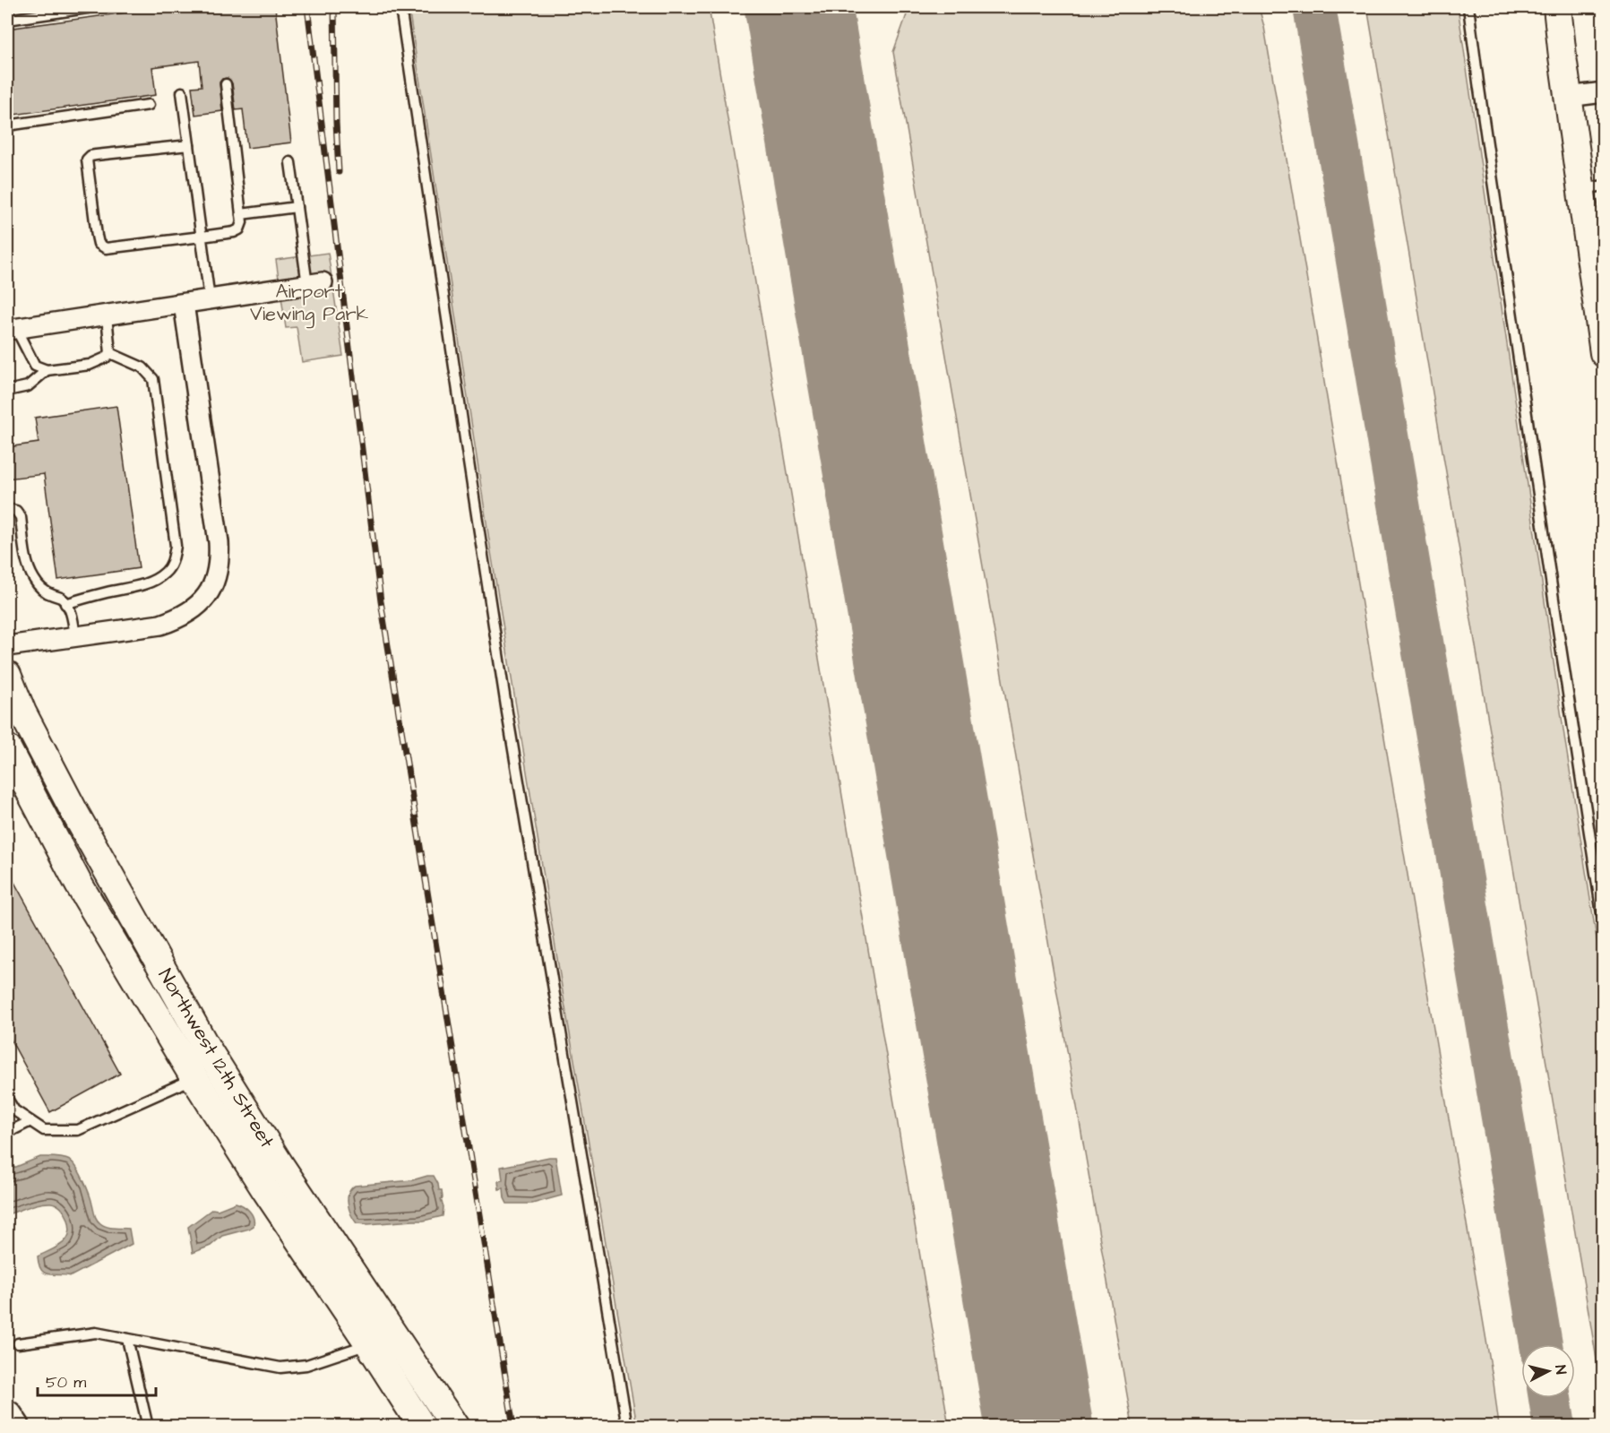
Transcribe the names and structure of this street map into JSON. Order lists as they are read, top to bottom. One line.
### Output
{"streets":{"main road":["Northwest 12th Street"]},"parks":["Airport Viewing Park"],"scale_bar":"50 m","north":"right"}
